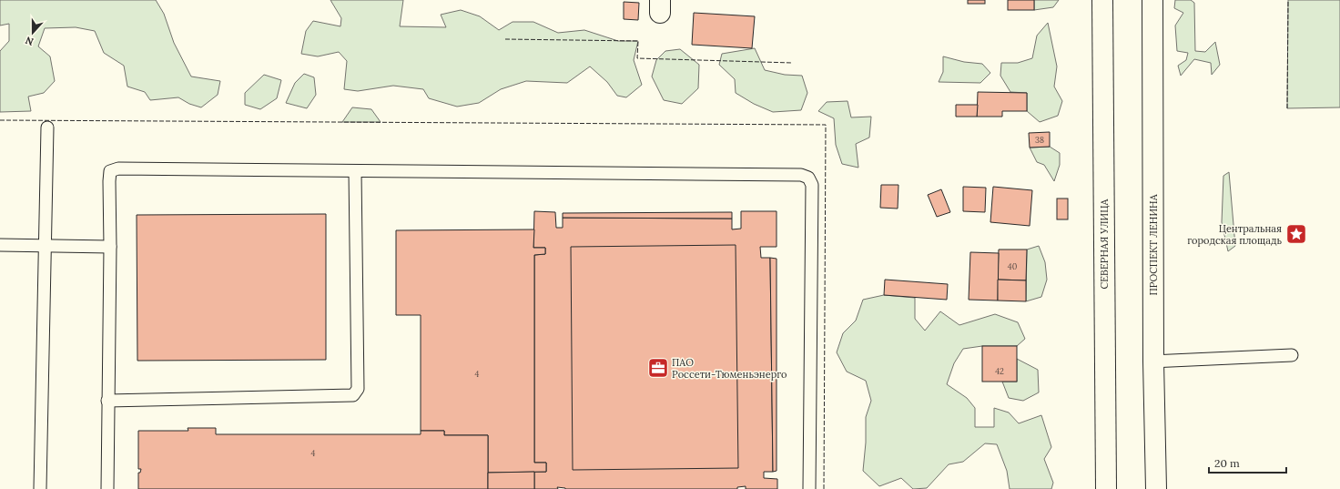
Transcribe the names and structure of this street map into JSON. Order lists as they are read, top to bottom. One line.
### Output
{"streets":{"street":["СЕВЕРНАЯ УЛИЦА","ПРОСПЕКТ ЛЕНИНА"]},"places":{"place":["Центральная городская площадь"],"office":["ПАО Россети-Тюменьэнерго"]},"house_numbers":["38","40","42","4","4"],"scale_bar":"20 m","north":"bottom"}
